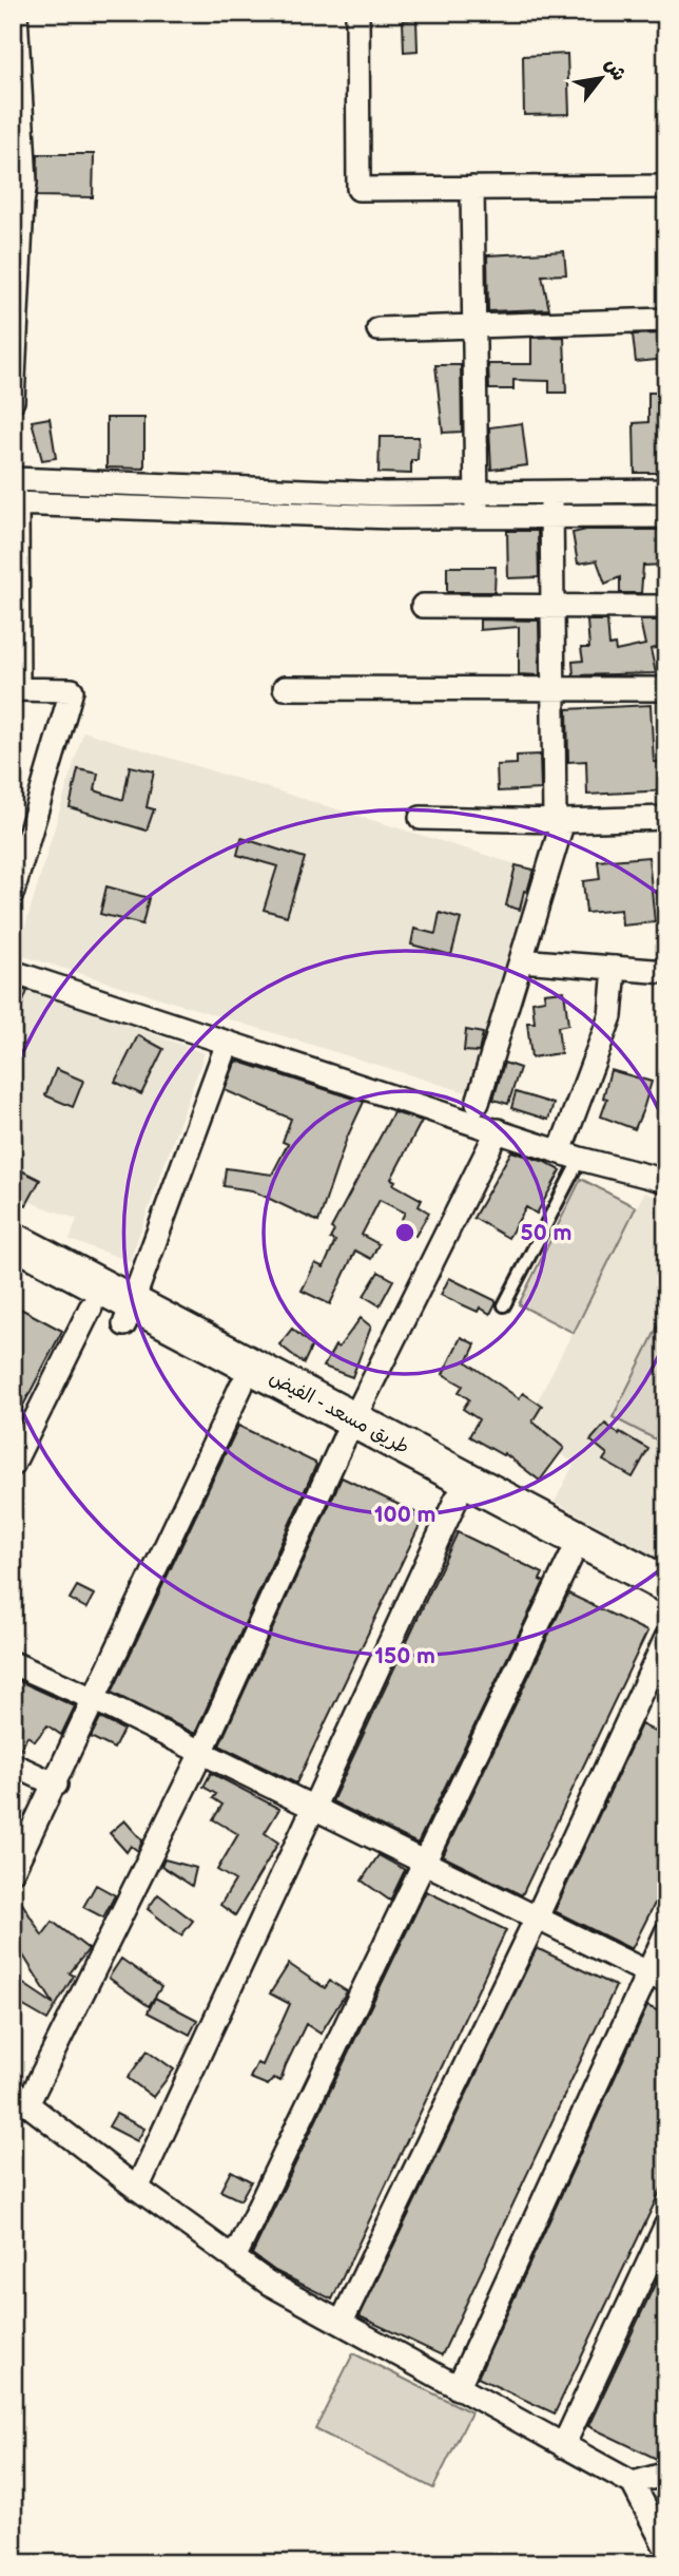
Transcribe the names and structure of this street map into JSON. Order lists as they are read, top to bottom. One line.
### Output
{"streets":{"main road":["طريق مسعد - الفيض"]},"north":"top right","rings":["50 m","100 m","150 m"]}
